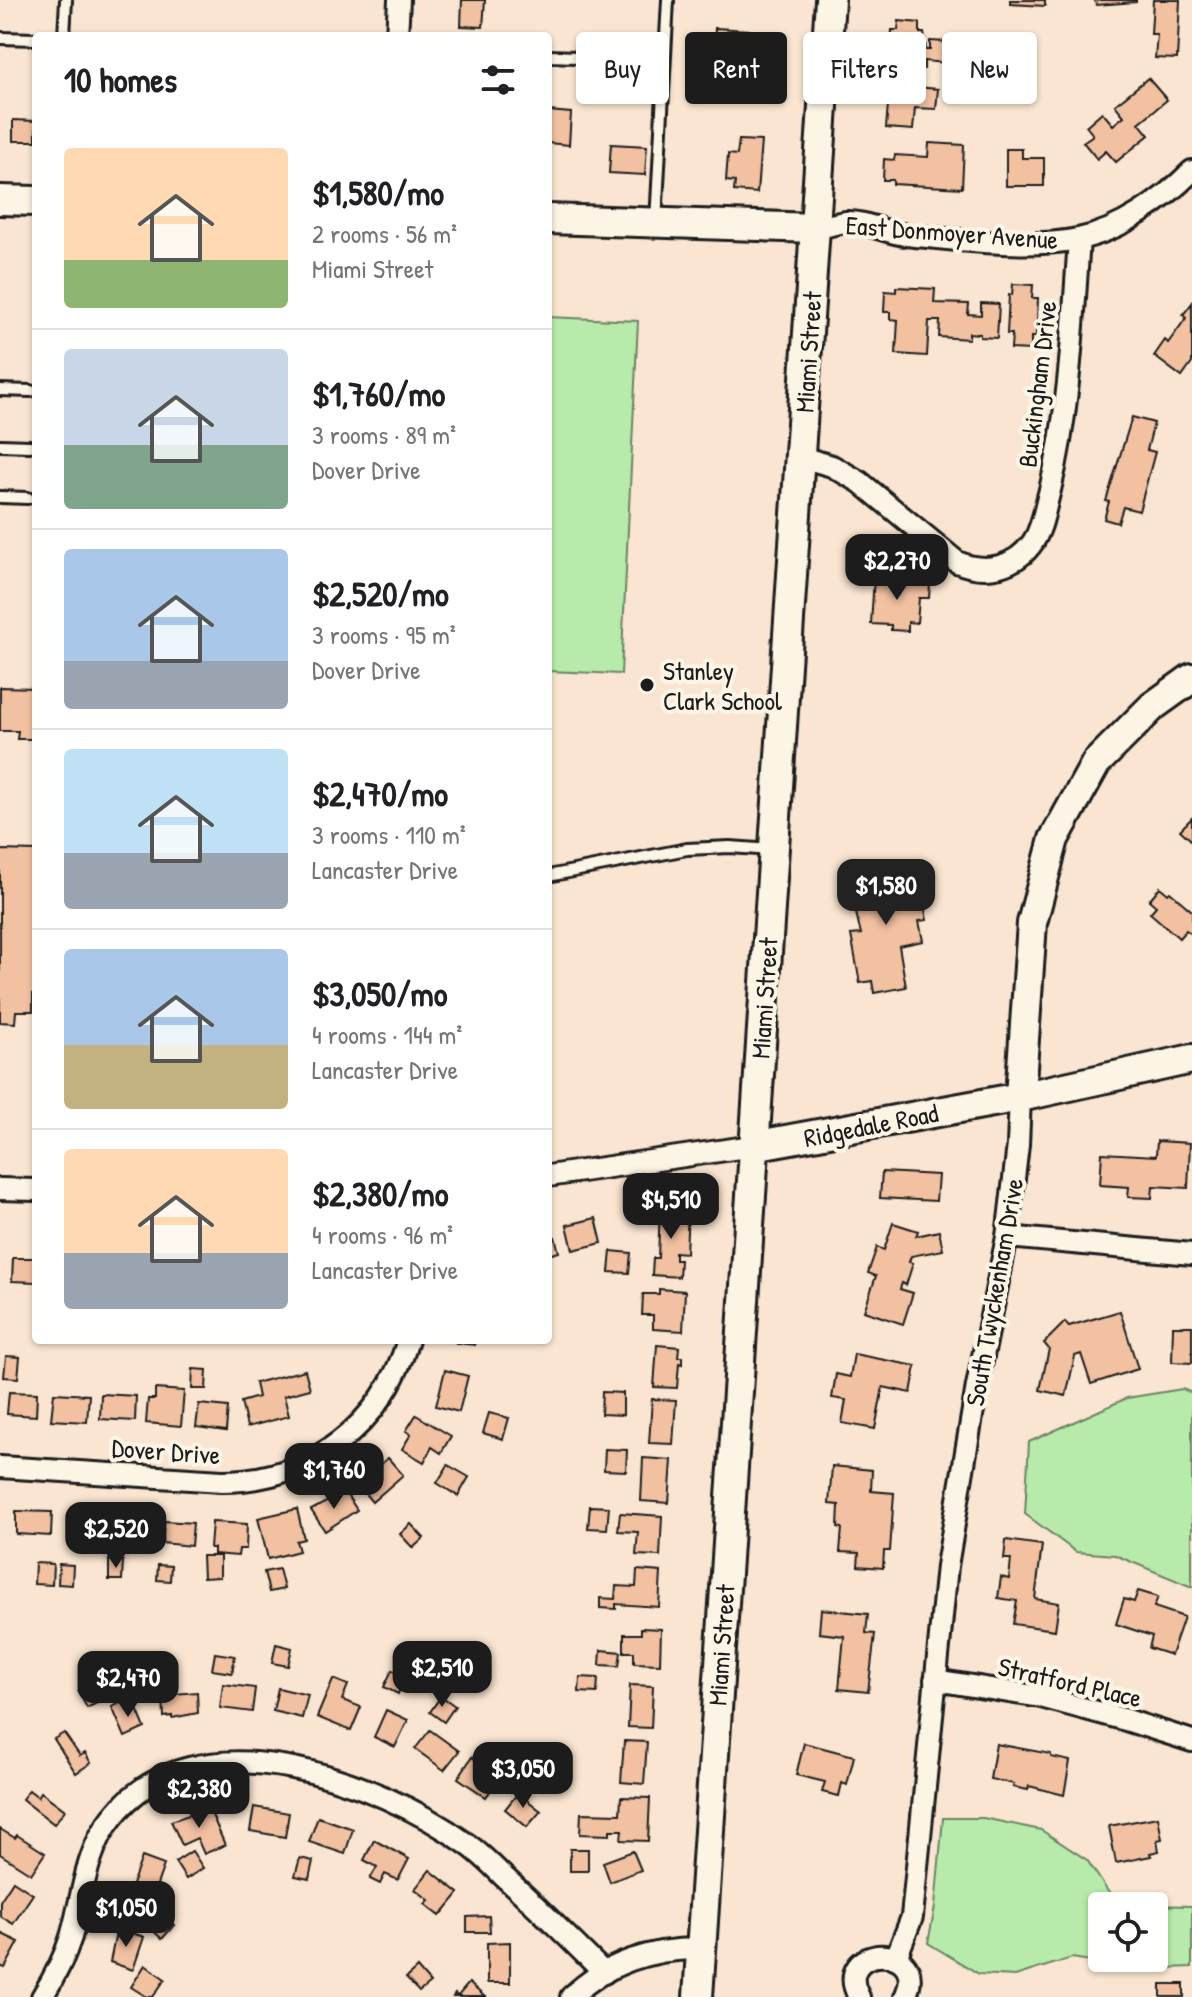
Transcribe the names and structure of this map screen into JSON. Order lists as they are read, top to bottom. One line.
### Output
{"streets":{"street":["East Donmoyer Avenue","Miami Street","Buckingham Drive","Ridgedale Road","South Twyckenham Drive","Dover Drive","Stratford Place"]},"crossings":[["East Donmoyer Avenue","Miami Street"],["East Donmoyer Avenue","Buckingham Drive"],["Miami Street","Buckingham Drive"],["Miami Street","Ridgedale Road"],["Ridgedale Road","South Twyckenham Drive"],["South Twyckenham Drive","Stratford Place"]],"places":["Stanley Clark School"],"page":{"chip":["Buy","Rent","Filters","New"],"heading":"10 homes","list":[{"name":"$1,580/mo","note":"2 rooms · 56 m² · Miami Street"},{"name":"$1,760/mo","note":"3 rooms · 89 m² · Dover Drive"},{"name":"$2,520/mo","note":"3 rooms · 95 m² · Dover Drive"},{"name":"$2,470/mo","note":"3 rooms · 110 m² · Lancaster Drive"},{"name":"$3,050/mo","note":"4 rooms · 144 m² · Lancaster Drive"},{"name":"$2,380/mo","note":"4 rooms · 96 m² · Lancaster Drive"}],"price":["$2,270","$1,580","$4,510","$1,760","$2,520","$2,510","$2,470","$3,050","$2,380","$1,050"]}}
